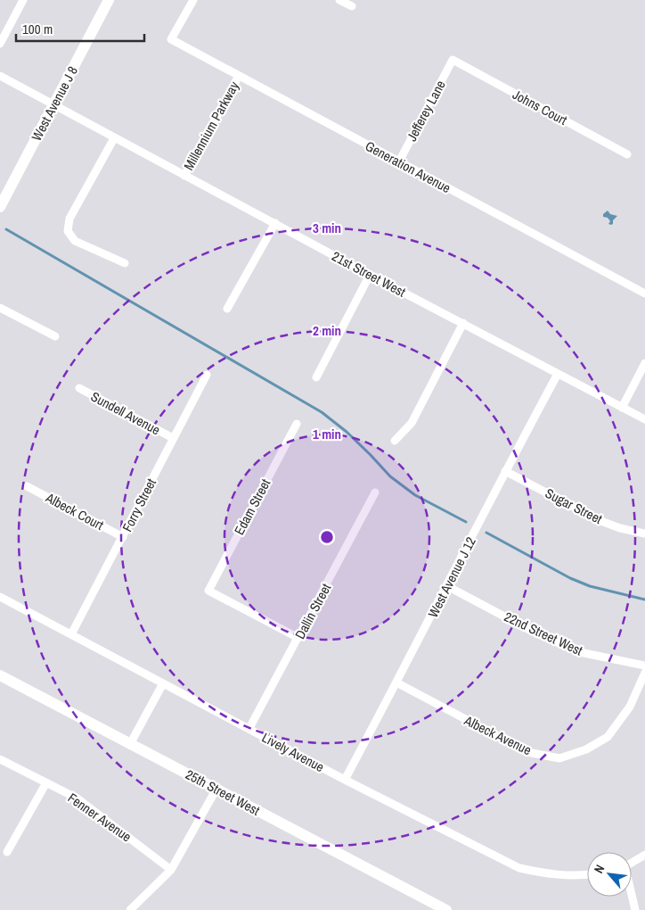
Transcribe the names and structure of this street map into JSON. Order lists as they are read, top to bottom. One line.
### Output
{"streets":{"street":["West Avenue J 8","Johns Court","Jefferey Lane","Millennium Parkway","Generation Avenue","21st Street West","Sundell Avenue","Forry Street","Sugar Street","Edam Street","Albeck Court","West Avenue J 12","Dallin Street","22nd Street West","Albeck Avenue","Lively Avenue","25th Street West","Fenner Avenue"]},"crossings":[["West Avenue J 8","21st Street West"],["Johns Court","Jefferey Lane"],["Jefferey Lane","Generation Avenue"],["Millennium Parkway","Generation Avenue"],["Millennium Parkway","21st Street West"],["21st Street West","West Avenue J 12"],["Sundell Avenue","Forry Street"],["Forry Street","Albeck Court"],["Forry Street","Lively Avenue"],["Sugar Street","West Avenue J 12"],["Edam Street","Dallin Street"],["West Avenue J 12","22nd Street West"],["West Avenue J 12","Albeck Avenue"],["West Avenue J 12","Lively Avenue"],["Dallin Street","Lively Avenue"]],"scale_bar":"100 m","north":"top left","rings":["3 min","2 min","1 min"]}
